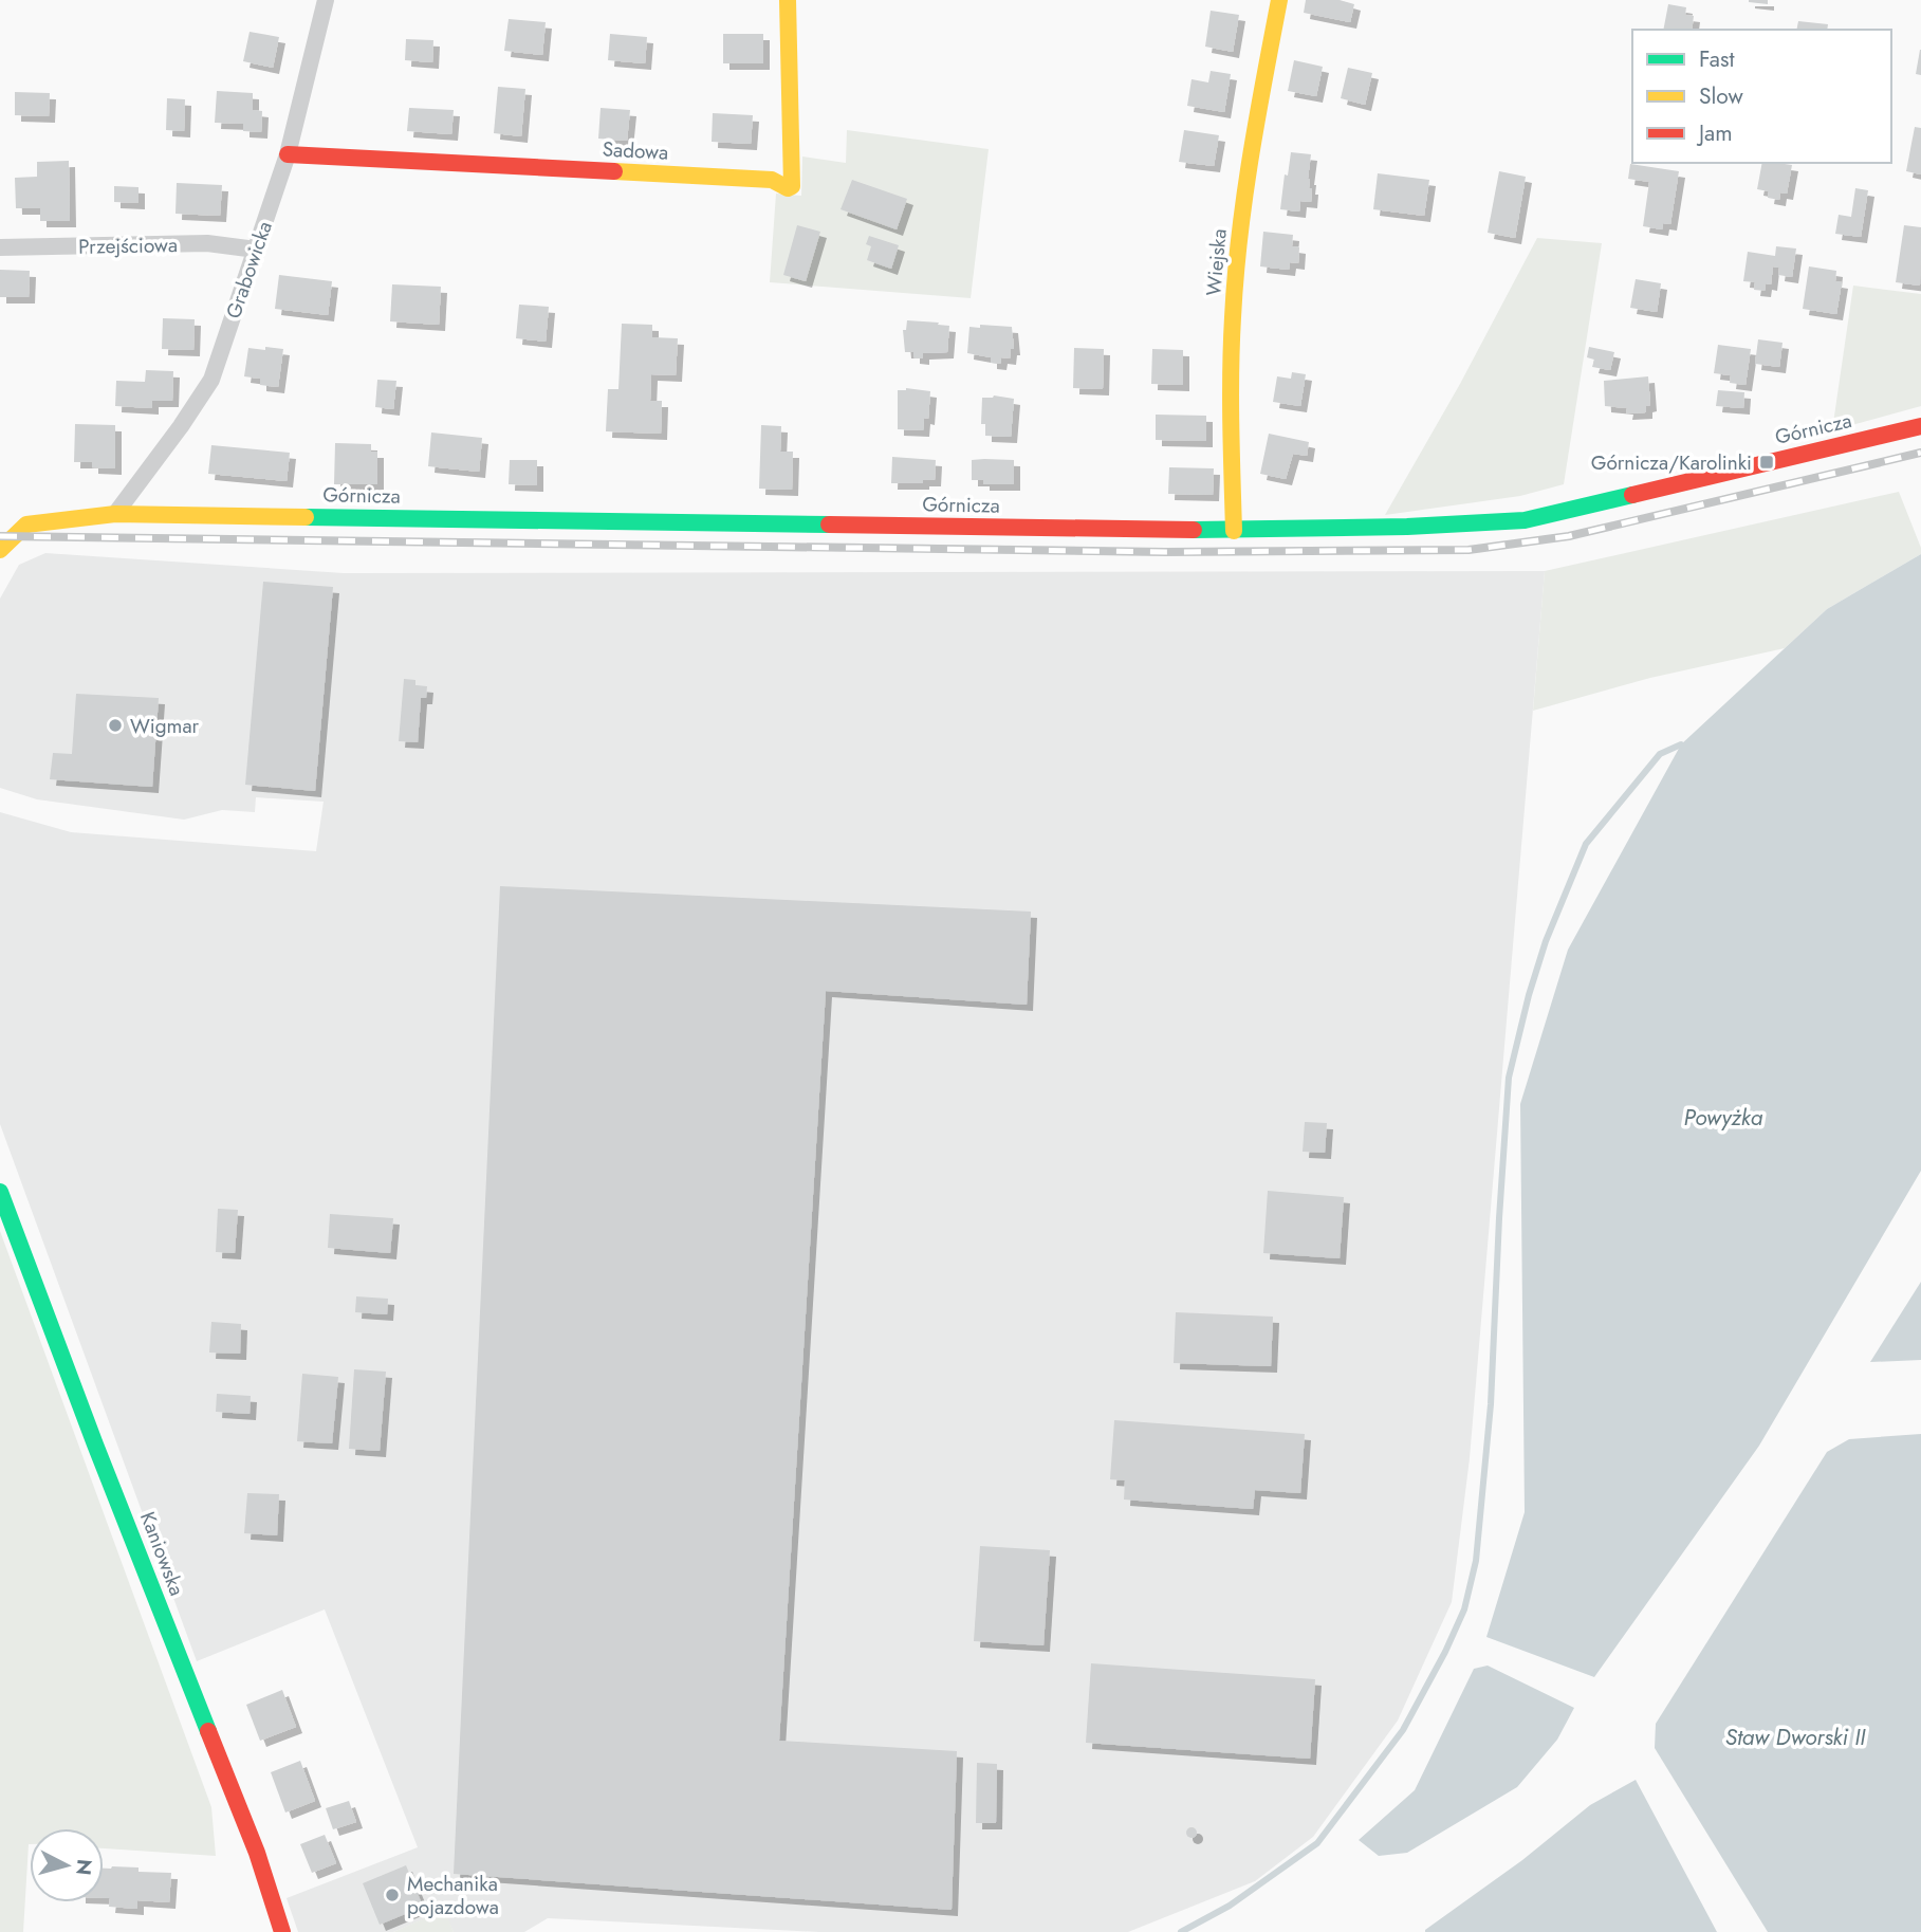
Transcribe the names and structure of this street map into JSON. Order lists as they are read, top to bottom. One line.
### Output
{"streets":{"street":["Sadowa","Przejściowa","Wiejska","Grabowicka","Górnicza","Kaniowska"]},"crossings":[["Sadowa","Grabowicka"],["Przejściowa","Grabowicka"],["Wiejska","Górnicza"],["Grabowicka","Górnicza"]],"water":["Powyżka","Staw Dworski II"],"places":{"transit":["Górnicza/Karolinki"],"other":["Wigmar","Mechanika pojazdowa"]},"legend":["Fast","Slow","Jam"],"north":"right"}
